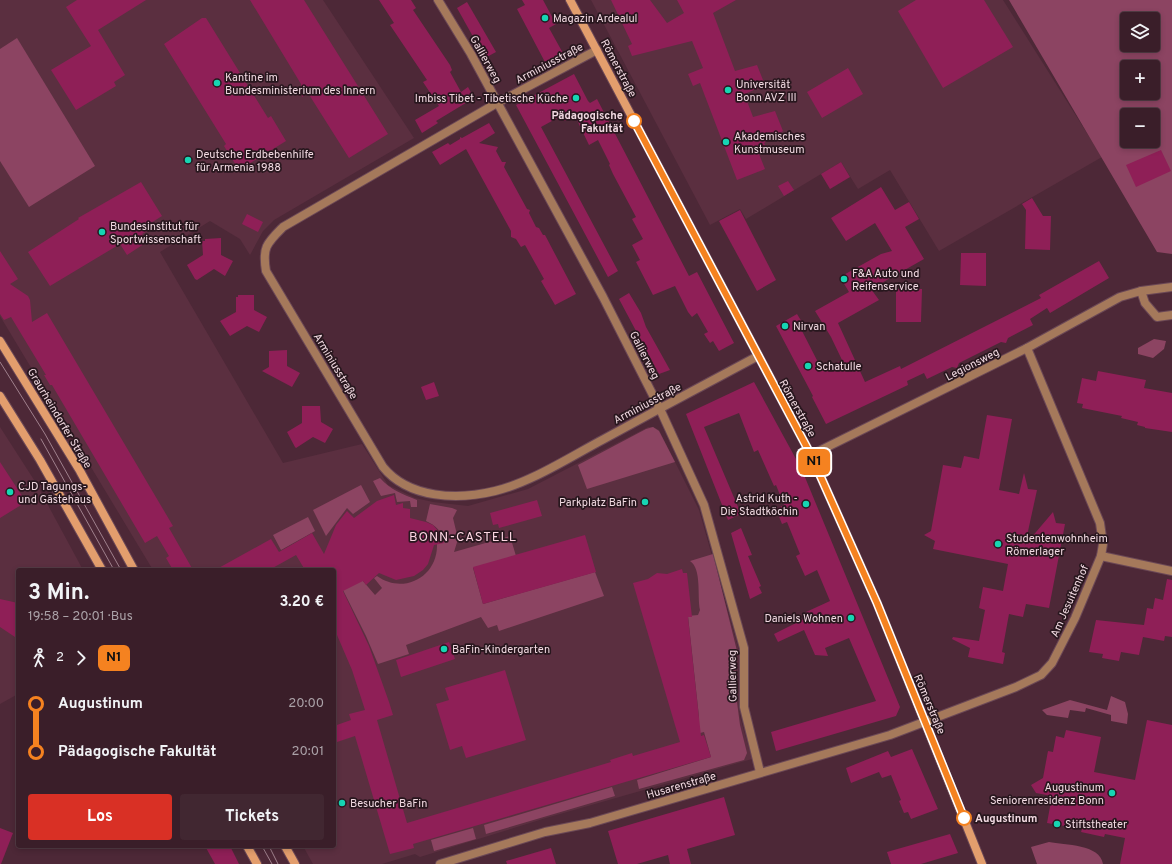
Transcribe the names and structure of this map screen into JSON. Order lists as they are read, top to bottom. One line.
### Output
{"streets":{"street":["Gallierweg","Arminiusstraße","Römerstraße","Legionsweg","Graurheindorfer Straße","Am Jesuitenhof","Husarenstraße"]},"crossings":[["Gallierweg","Arminiusstraße"],["Gallierweg","Husarenstraße"],["Arminiusstraße","Römerstraße"],["Römerstraße","Legionsweg"],["Römerstraße","Am Jesuitenhof"],["Römerstraße","Husarenstraße"],["Legionsweg","Am Jesuitenhof"],["Am Jesuitenhof","Husarenstraße"]],"districts":["BONN-CASTELL"],"places":["Magazin Ardealul","Kantine im Bundesministerium des Innern","Universität Bonn AVZ III","Imbiss Tibet - Tibetische Küche","Pädagogische Fakultät","Akademisches Kunstmuseum","Deutsche Erdbebenhilfe für Armenia 1988","Bundesinstitut für Sportwissenschaft","F&A Auto und Reifenservice","Nirvan","Schatulle","CJD Tagungs- und Gästehaus","Parkplatz BaFin","Astrid Kuth - Die Stadtköchin","Studentenwohnheim Römerlager","Daniels Wohnen","BaFin-Kindergarten","Augustinum Seniorenresidenz Bonn","Besucher BaFin","Augustinum","Stiftstheater"],"lines":["bus line N1"],"page":{"on_map":"N1","map_buttons":["+","−"],"heading":["3 Min.","19:58 – 20:01 · Bus","3.20 €"],"legs":["2","N1"],"list":[{"name":"Augustinum","value":"20:00"},{"name":"Pädagogische Fakultät","value":"20:01"}],"buttons":["Los","Tickets"]}}
